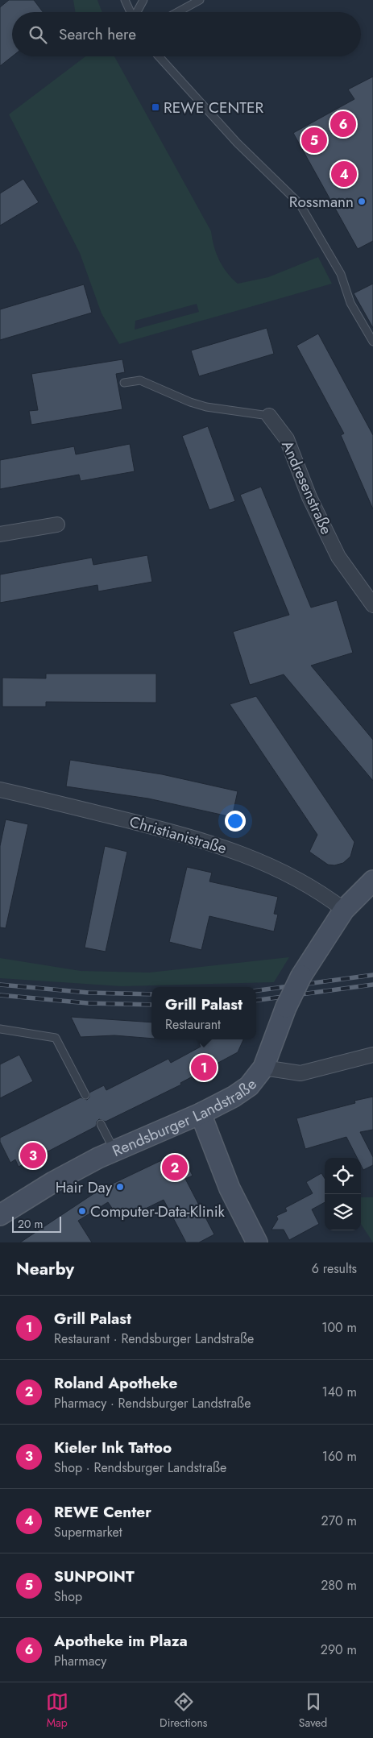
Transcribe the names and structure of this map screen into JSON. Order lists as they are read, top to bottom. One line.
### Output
{"streets":{"street":["Andresenstraße","Christianistraße","Rendsburger Landstraße"]},"places":{"transit":["REWE CENTER"],"other":["Rossmann","Hair Day","Computer-Data-Klinik"]},"scale_bar":"20 m","page":{"search":"Search here","pins":["6","5","4","1","3","2"],"popup":["Grill Palast","Restaurant"],"scale":"20 m","heading":["Nearby","6 results"],"list":[{"mark":"1","name":"Grill Palast","note":"Restaurant · Rendsburger Landstraße","value":"100 m"},{"mark":"2","name":"Roland Apotheke","note":"Pharmacy · Rendsburger Landstraße","value":"140 m"},{"mark":"3","name":"Kieler Ink Tattoo","note":"Shop · Rendsburger Landstraße","value":"160 m"},{"mark":"4","name":"REWE Center","note":"Supermarket","value":"270 m"},{"mark":"5","name":"SUNPOINT","note":"Shop","value":"280 m"},{"mark":"6","name":"Apotheke im Plaza","note":"Pharmacy","value":"290 m"}],"nav":["Map","Directions","Saved"]}}
